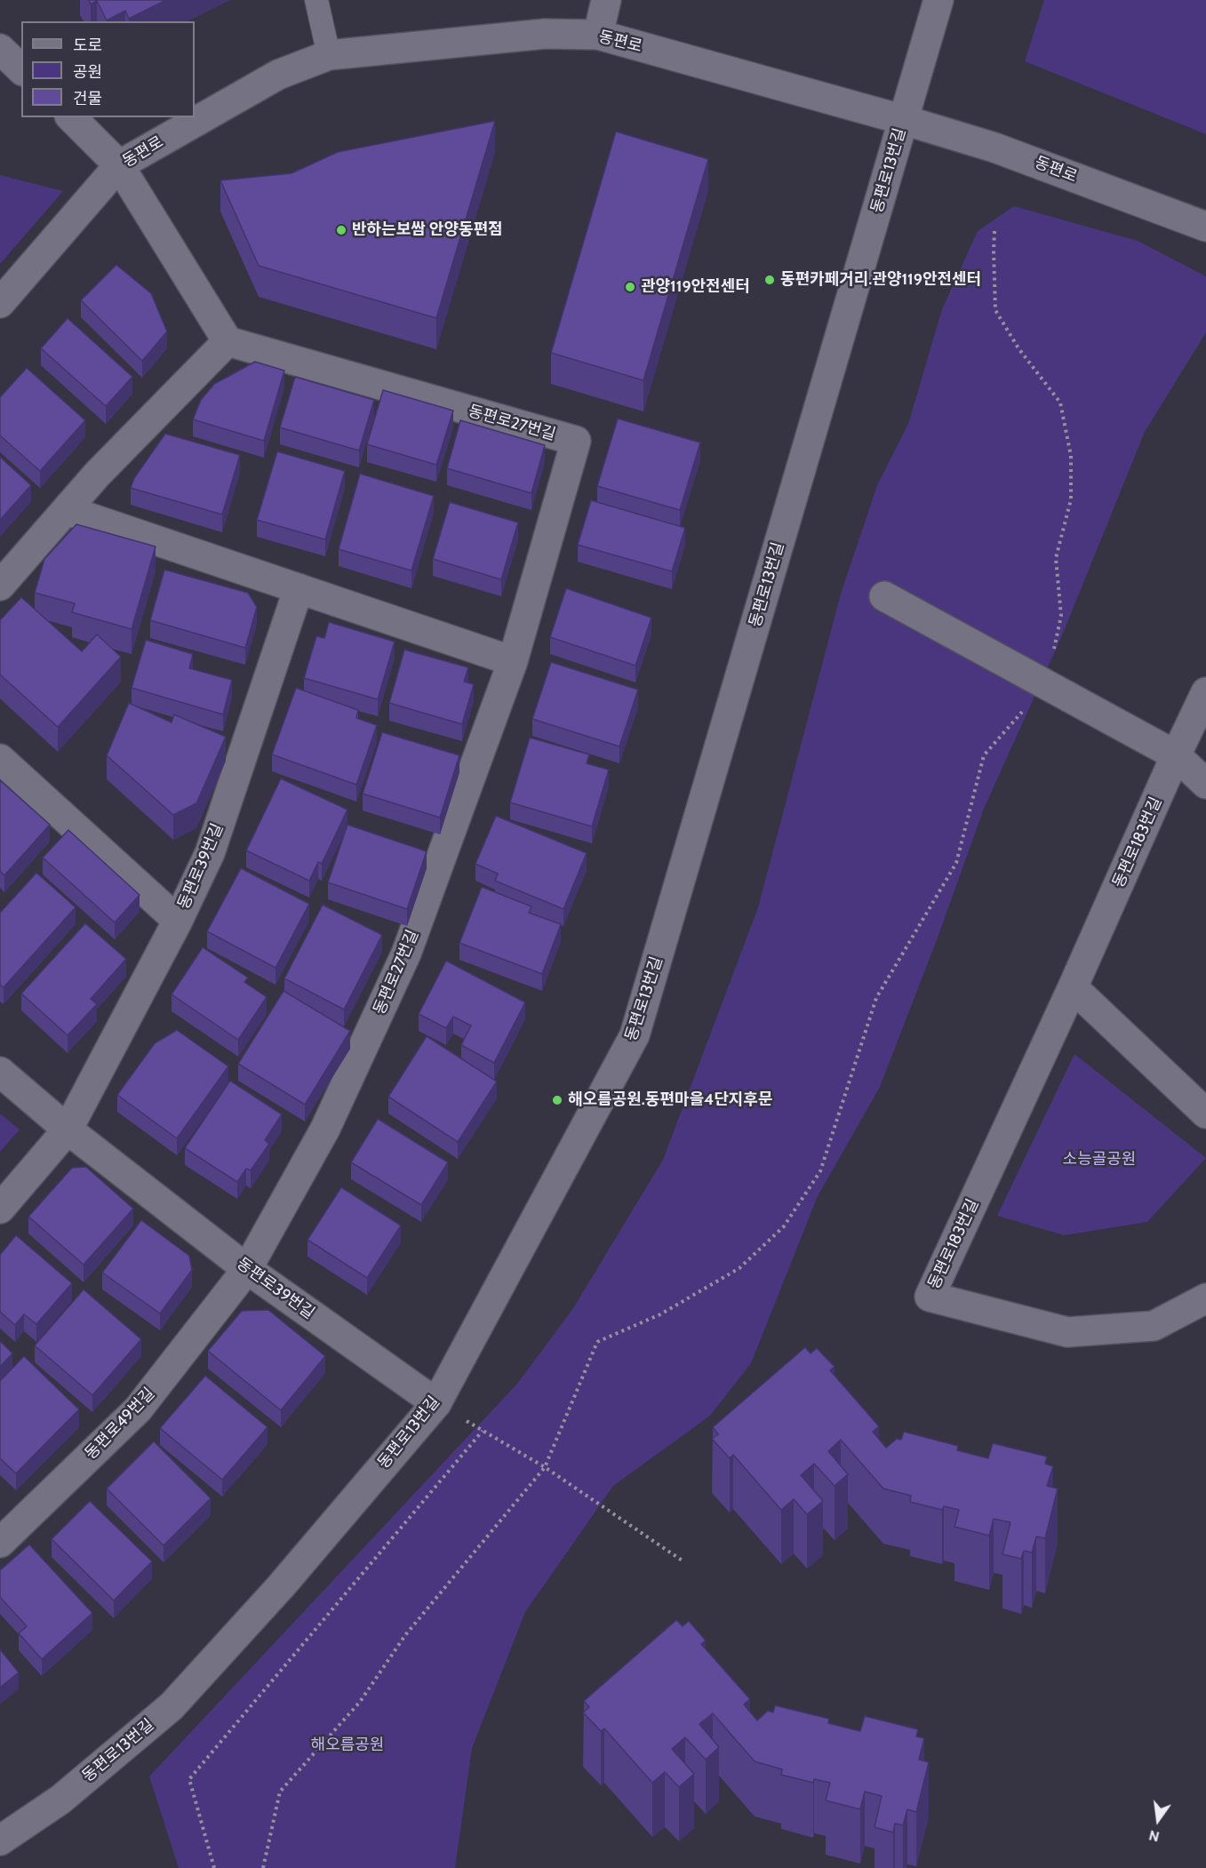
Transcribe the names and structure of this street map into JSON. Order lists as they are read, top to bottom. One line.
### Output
{"streets":{"street":["동편로","동편로13번길","동편로27번길","동편로183번길","동편로39번길","동편로49번길"]},"crossings":[["동편로","동편로13번길"],["동편로13번길","동편로39번길"],["동편로27번길","동편로39번길"],["동편로27번길","동편로49번길"],["동편로39번길","동편로49번길"]],"parks":["소능골공원","해오름공원"],"places":["반하는보쌈 안양동편점","동편카페거리.관양119안전센터","관양119안전센터","해오름공원.동편마을4단지후문"],"legend":["도로","공원","건물"],"north":"bottom"}
